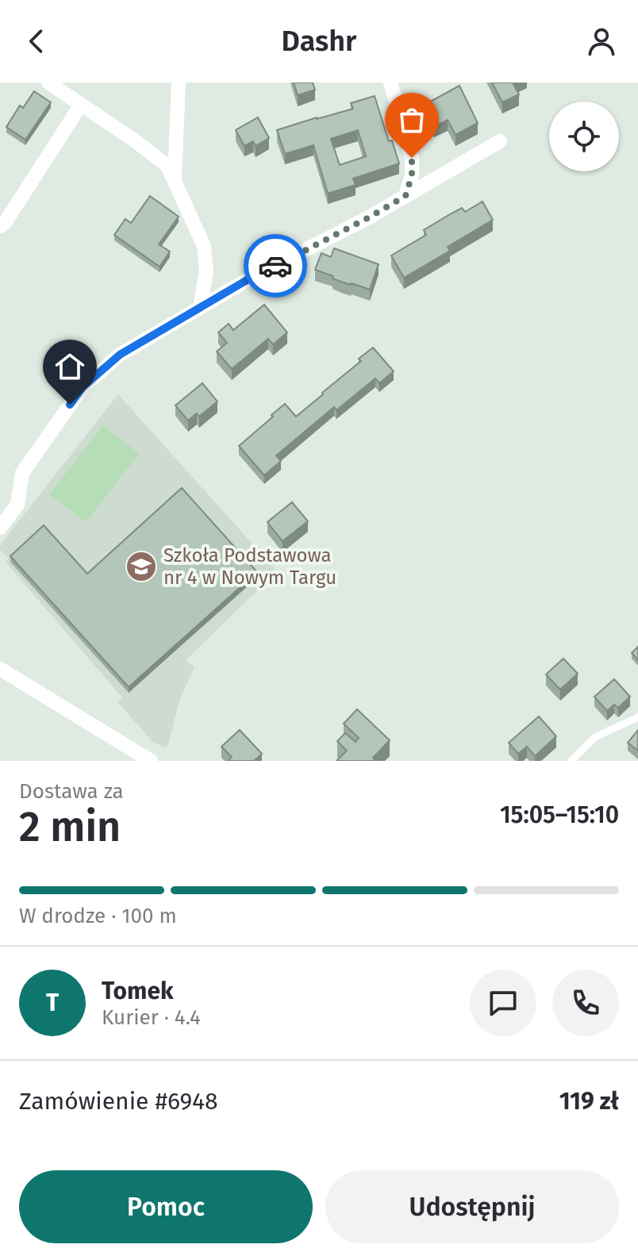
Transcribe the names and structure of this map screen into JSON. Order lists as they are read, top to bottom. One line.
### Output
{"places":{"school or university":["Szkoła Podstawowa nr 4 w Nowym Targu"]},"page":{"header":"Dashr","heading":["2 min","Dostawa za","15:05–15:10"],"panel":["Tomek","Kurier · 4.4","Zamówienie #6948","119 zł"],"bar":"W drodze · 100 m","round":"T","buttons":["Pomoc","Udostępnij"]}}
